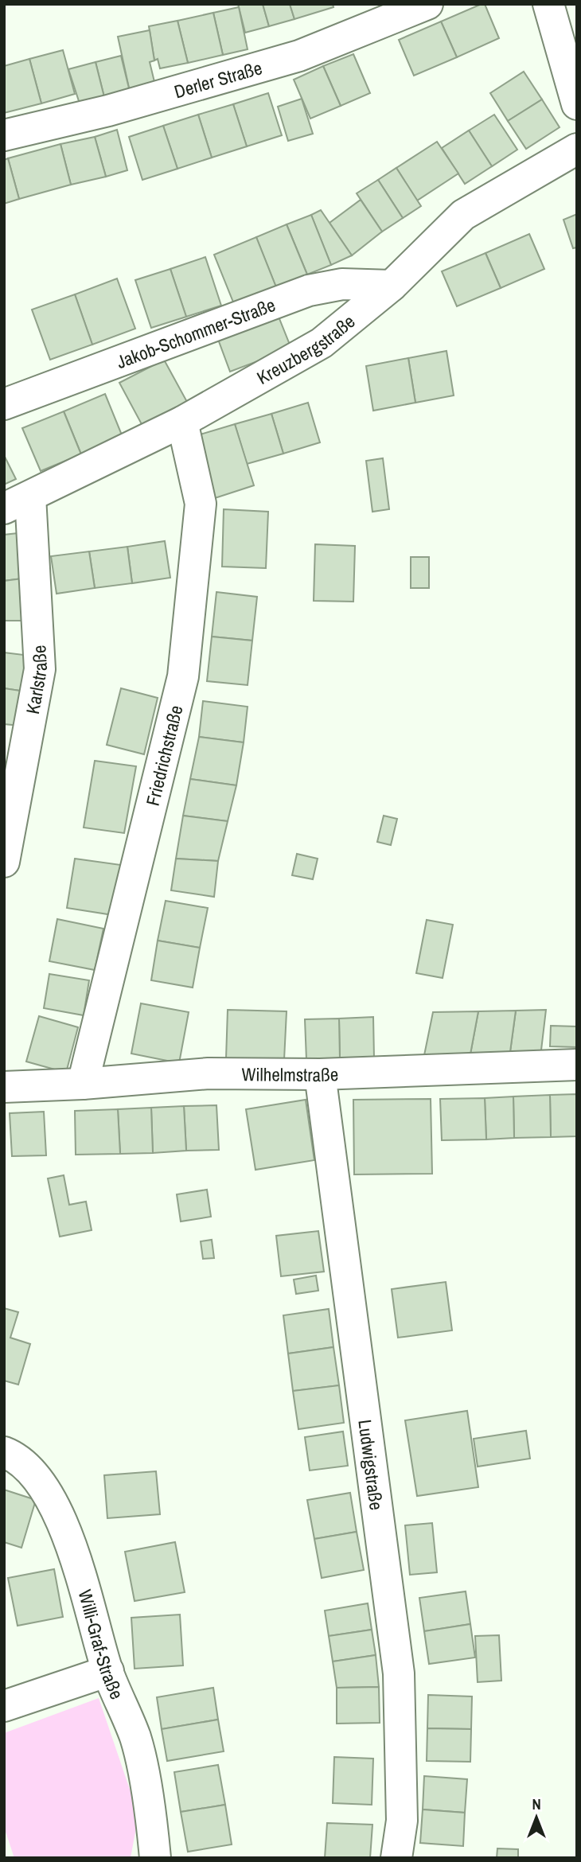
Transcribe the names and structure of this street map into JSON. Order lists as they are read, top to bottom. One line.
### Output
{"streets":{"street":["Derler Straße","Jakob-Schommer-Straße","Kreuzbergstraße","Karlstraße","Friedrichstraße","Wilhelmstraße","Ludwigstraße","Willi-Graf-Straße"]},"crossings":[["Jakob-Schommer-Straße","Kreuzbergstraße"],["Kreuzbergstraße","Karlstraße"],["Kreuzbergstraße","Friedrichstraße"],["Friedrichstraße","Wilhelmstraße"],["Wilhelmstraße","Ludwigstraße"]],"north":"top"}
